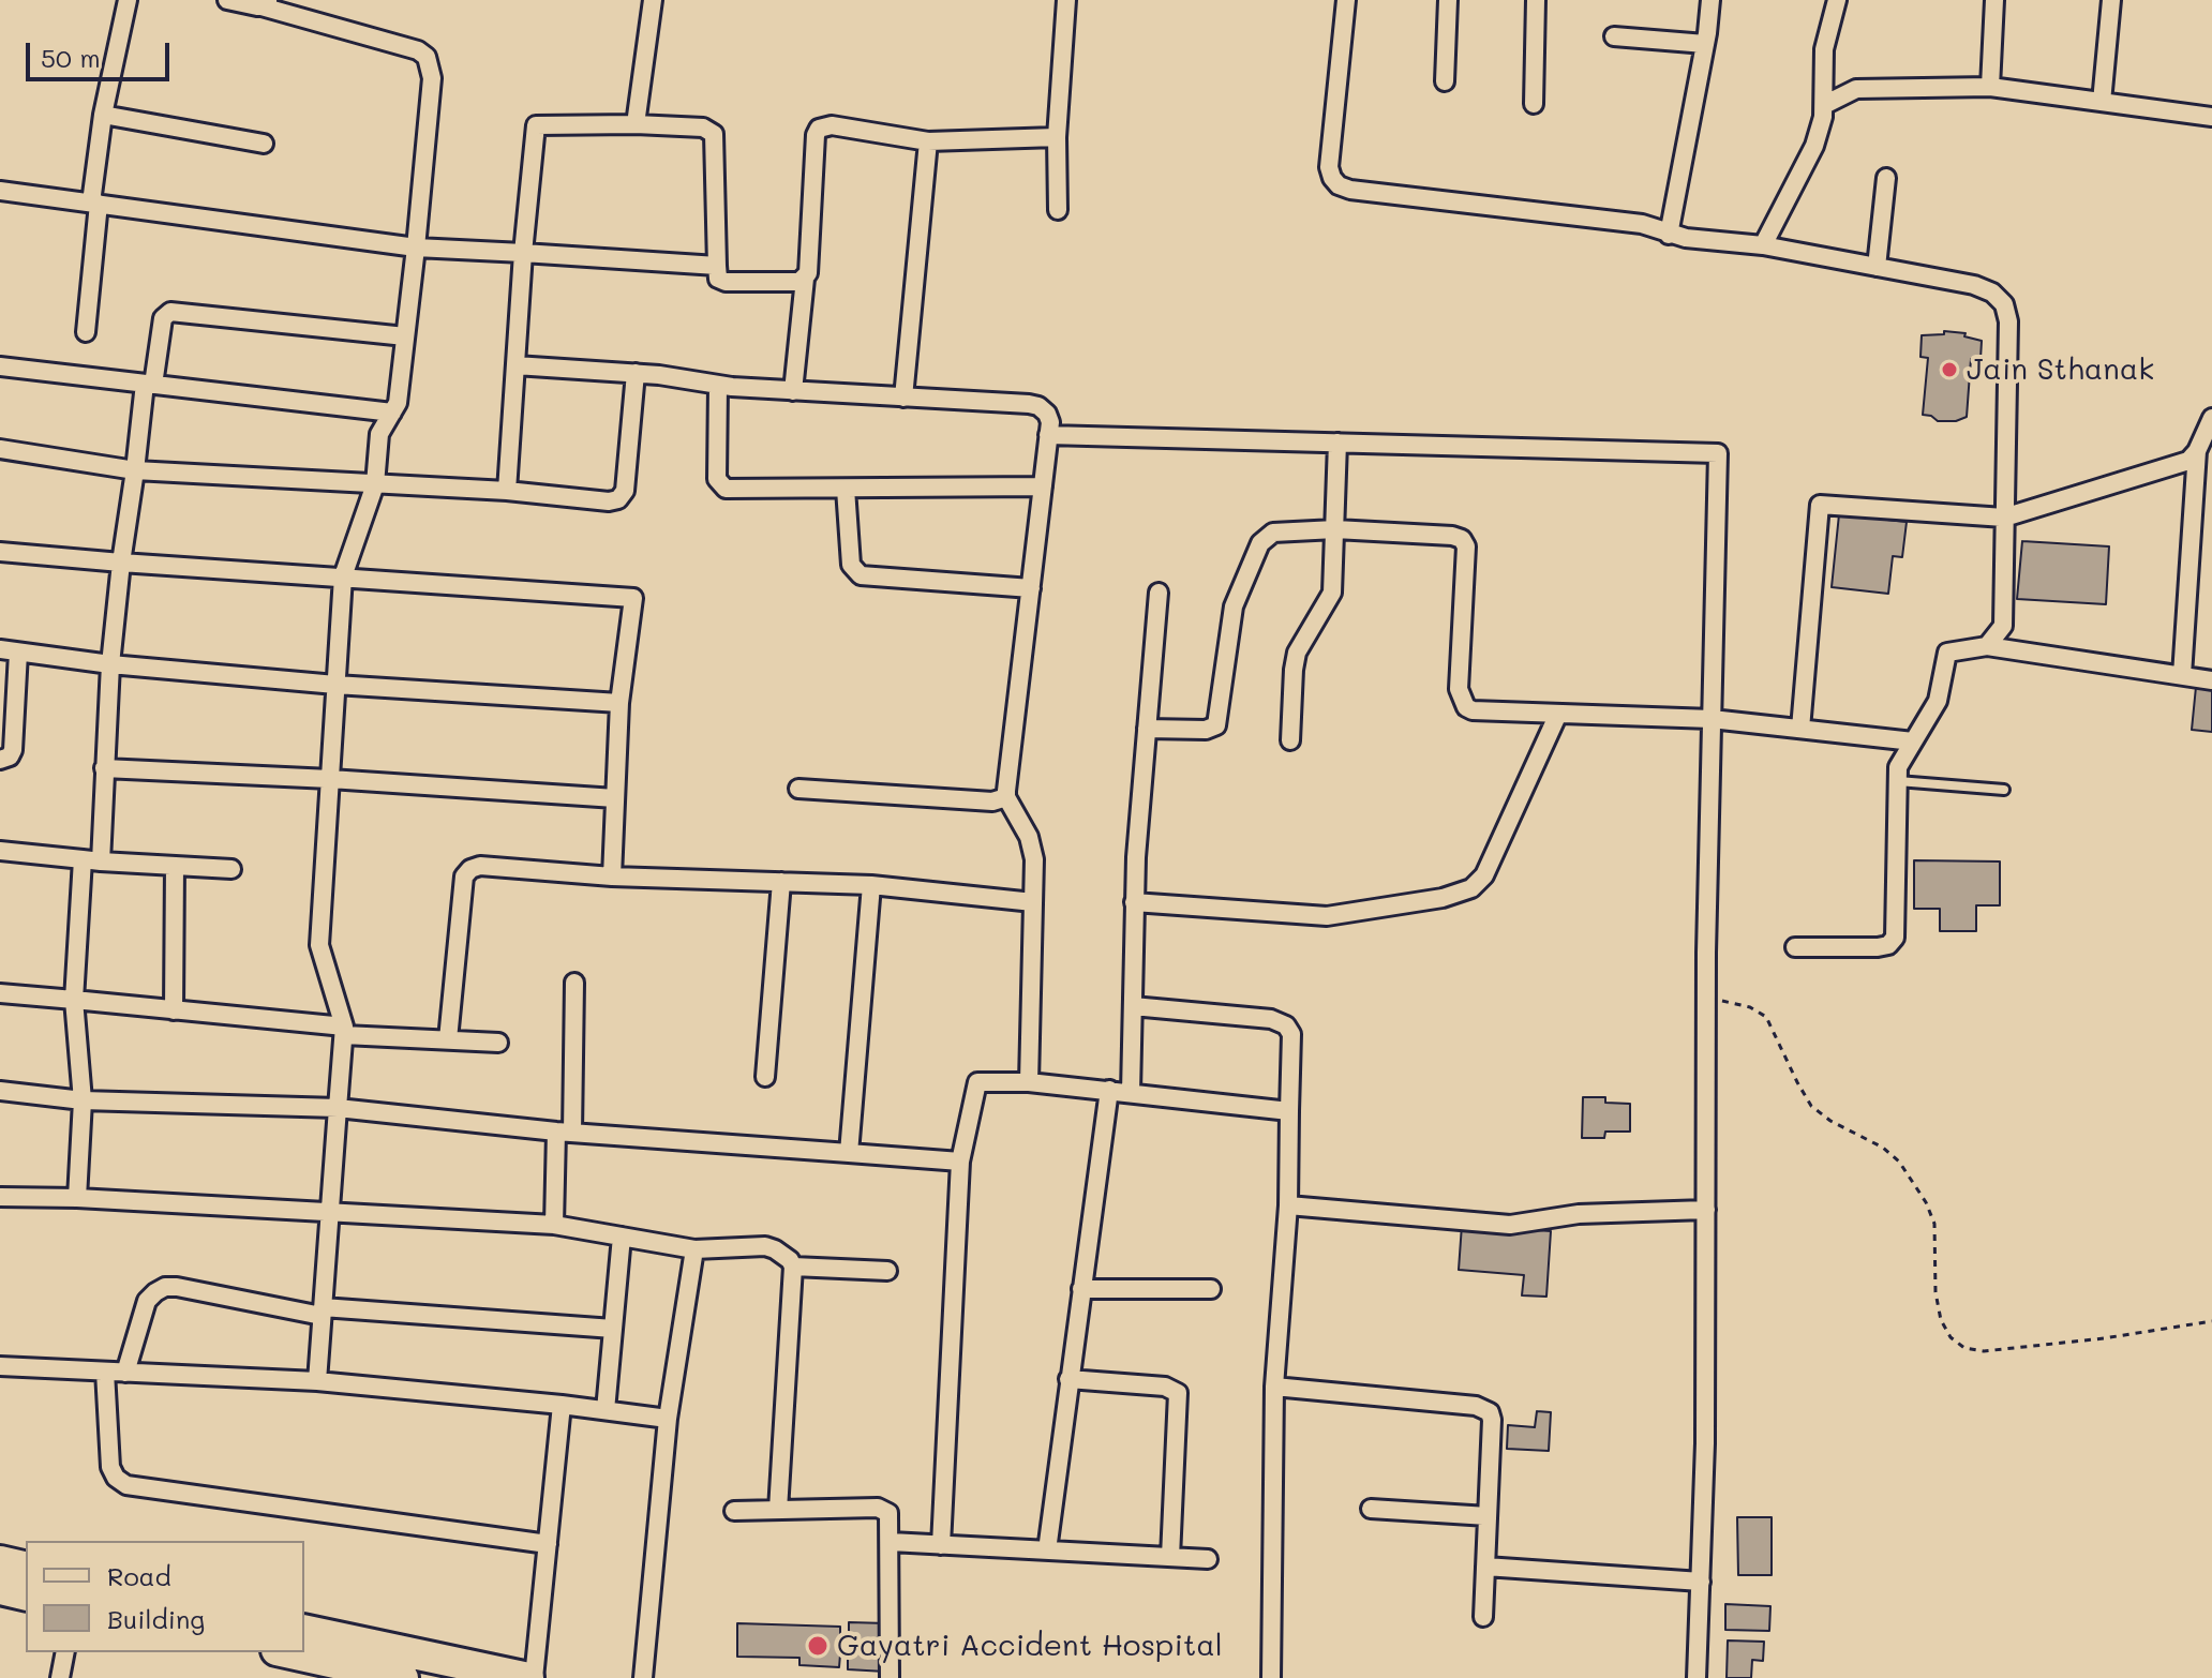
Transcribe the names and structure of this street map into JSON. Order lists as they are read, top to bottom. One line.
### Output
{"places":["Jain Sthanak","Gayatri Accident Hospital"],"legend":["Road","Building"],"scale_bar":"50 m"}
